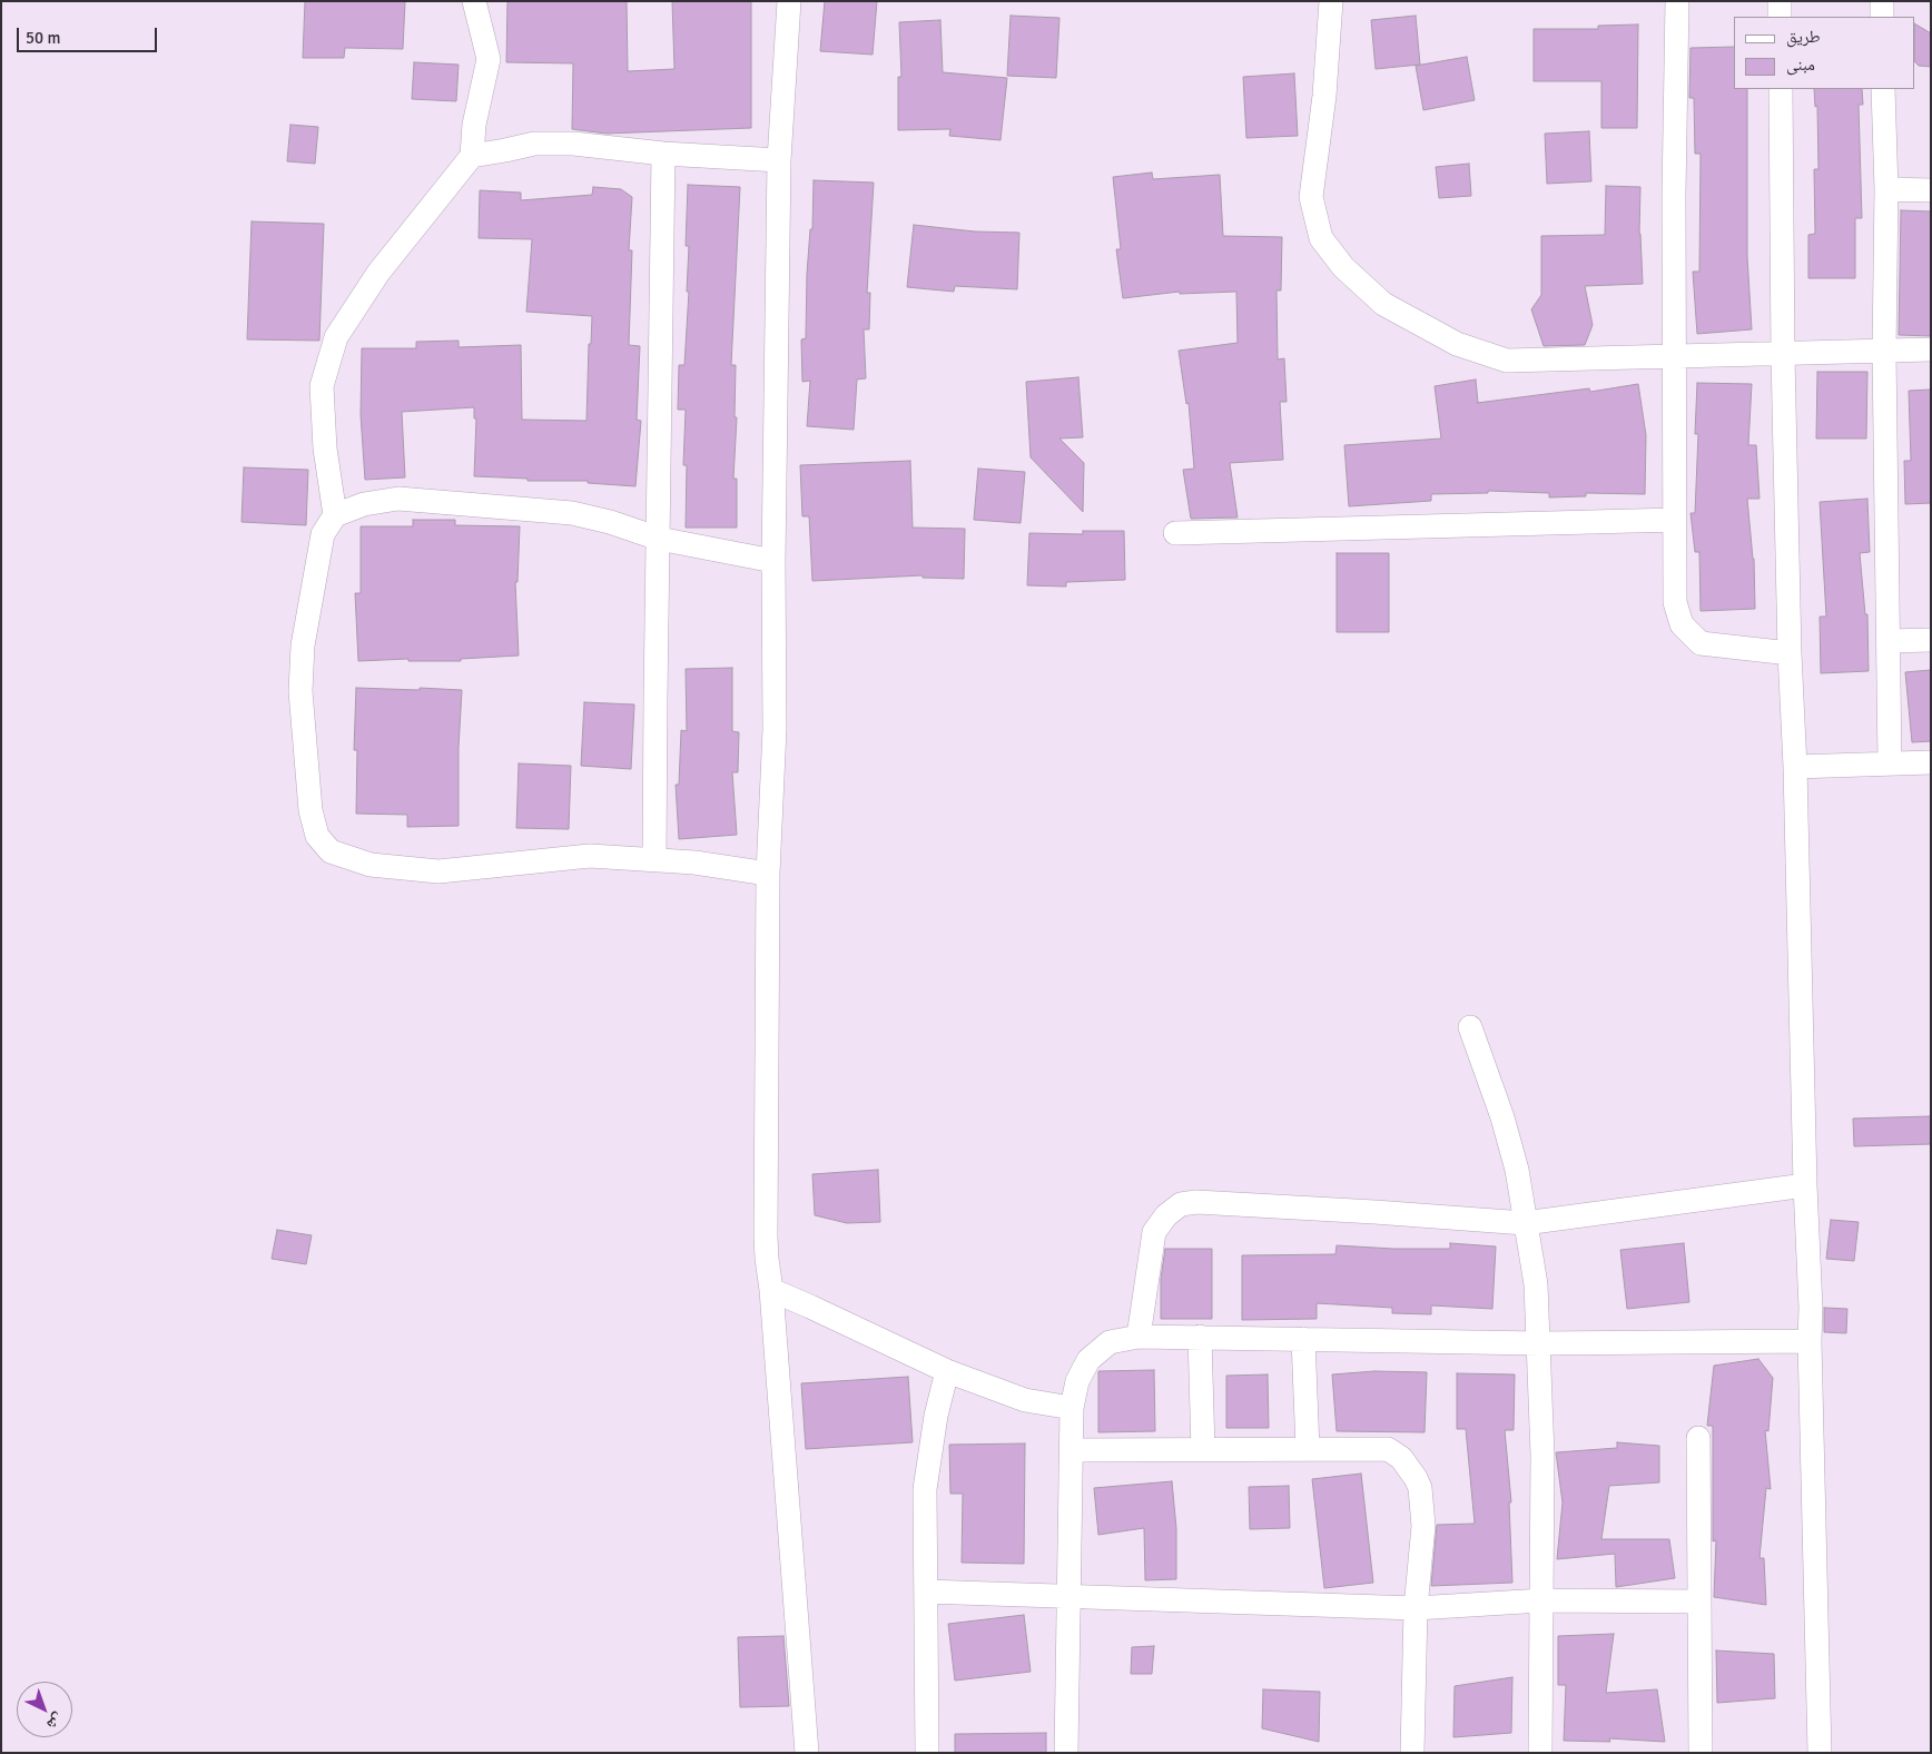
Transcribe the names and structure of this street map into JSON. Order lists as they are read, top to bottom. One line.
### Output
{"legend":["طريق","مبنى"],"scale_bar":"50 m","north":"bottom right"}
